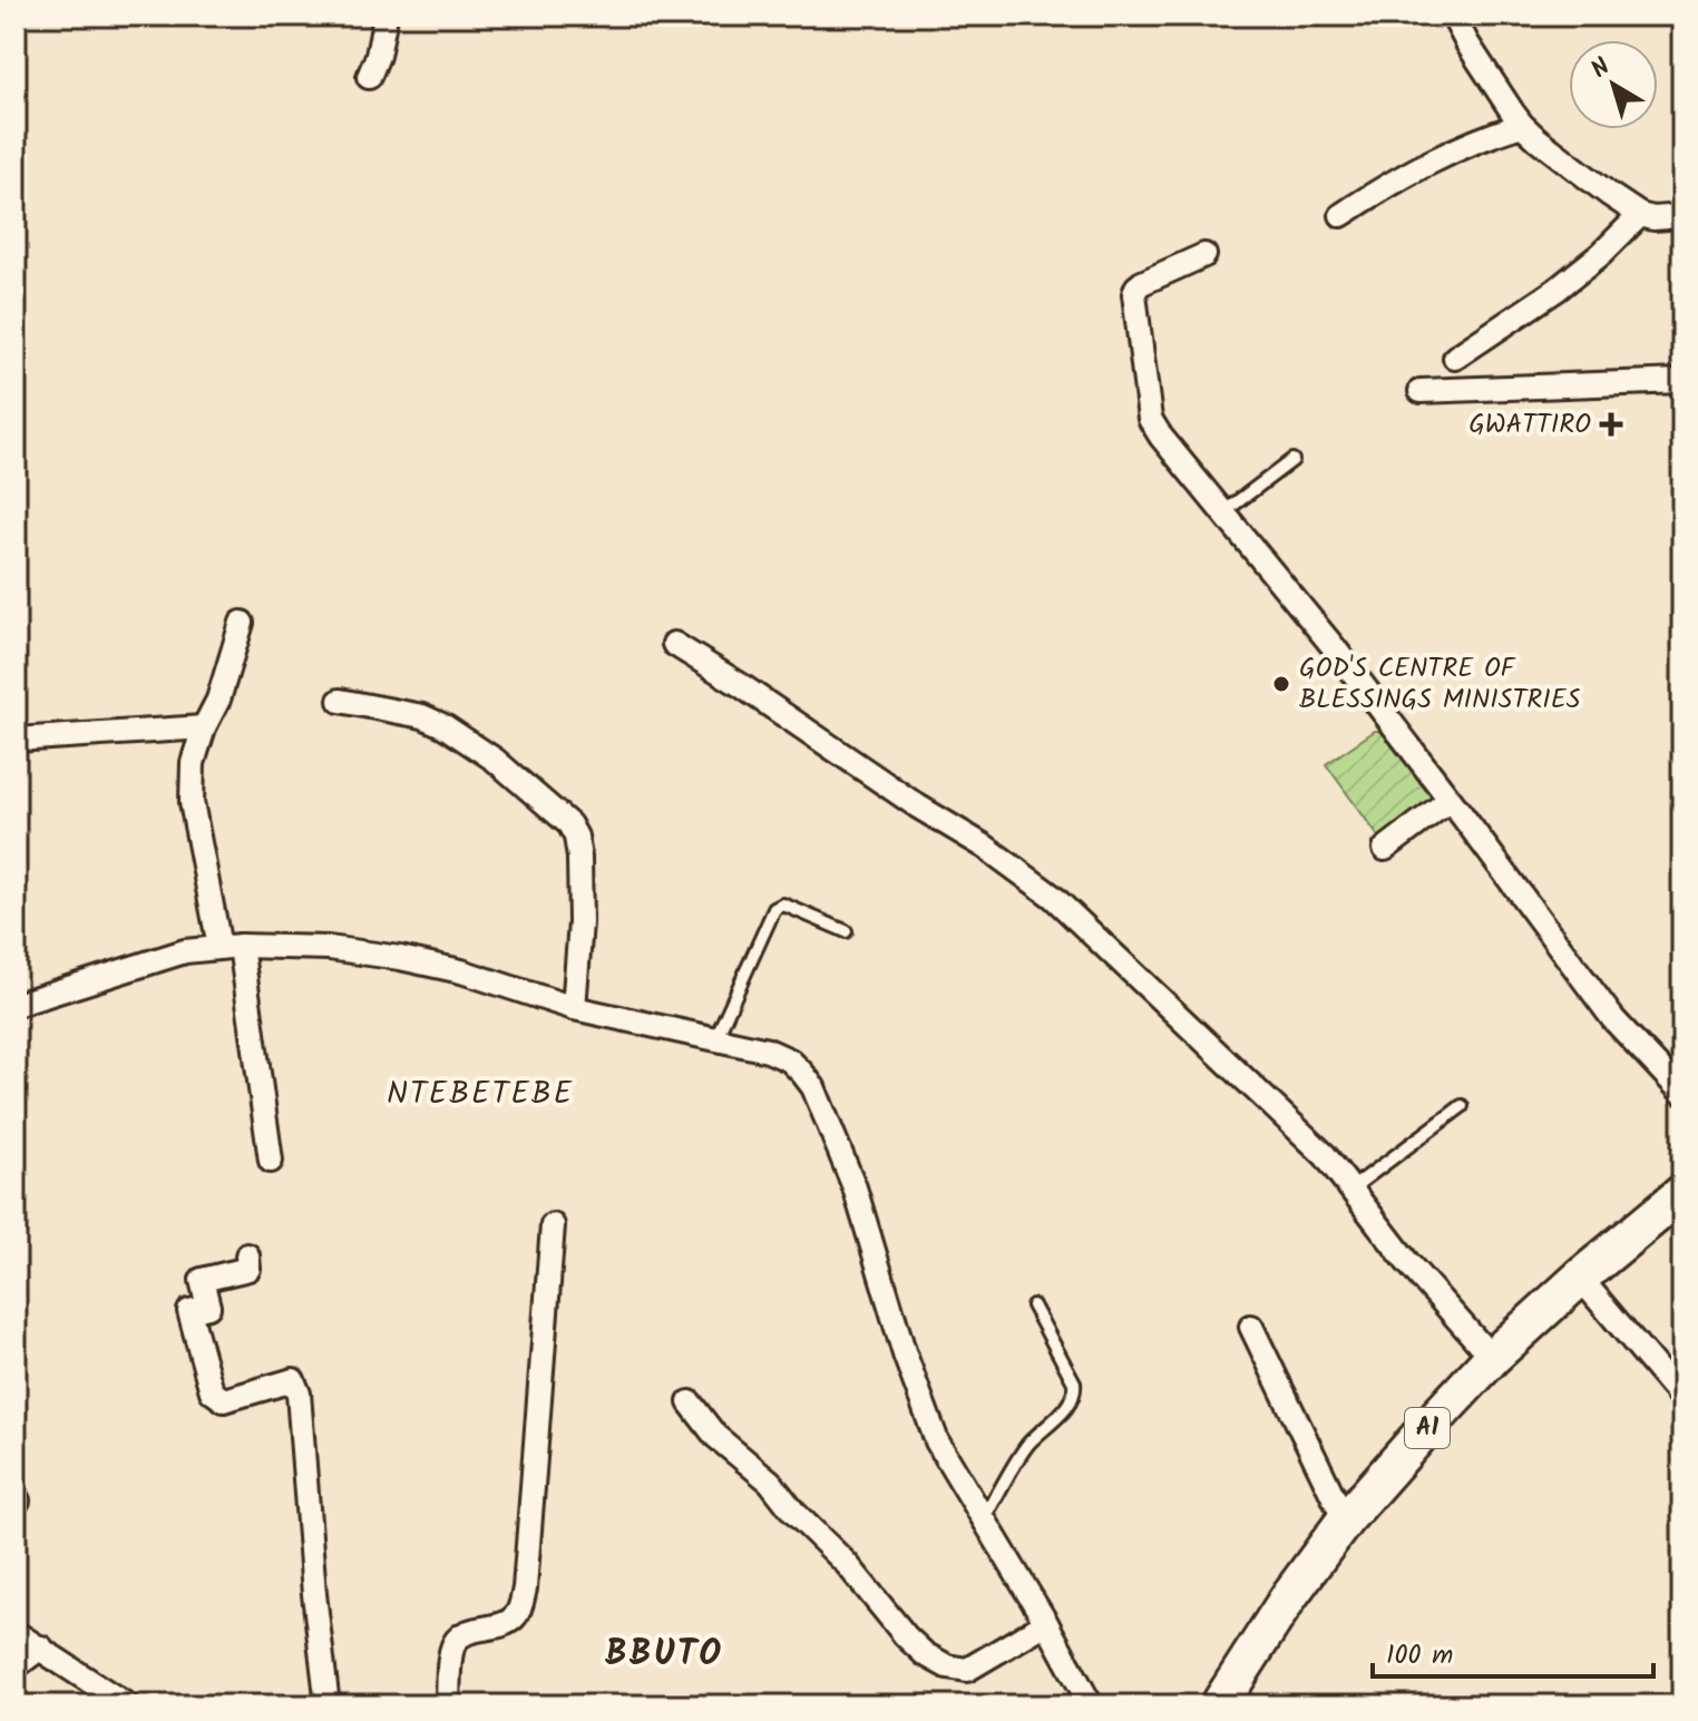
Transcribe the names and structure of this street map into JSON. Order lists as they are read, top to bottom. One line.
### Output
{"streets":{"highway":["A1"]},"districts":["NTEBETEBE","BBUTO"],"places":{"health":["GWATTIRO"],"other":["GOD'S CENTRE OF BLESSINGS MINISTRIES"]},"scale_bar":"100 m","north":"top left"}
